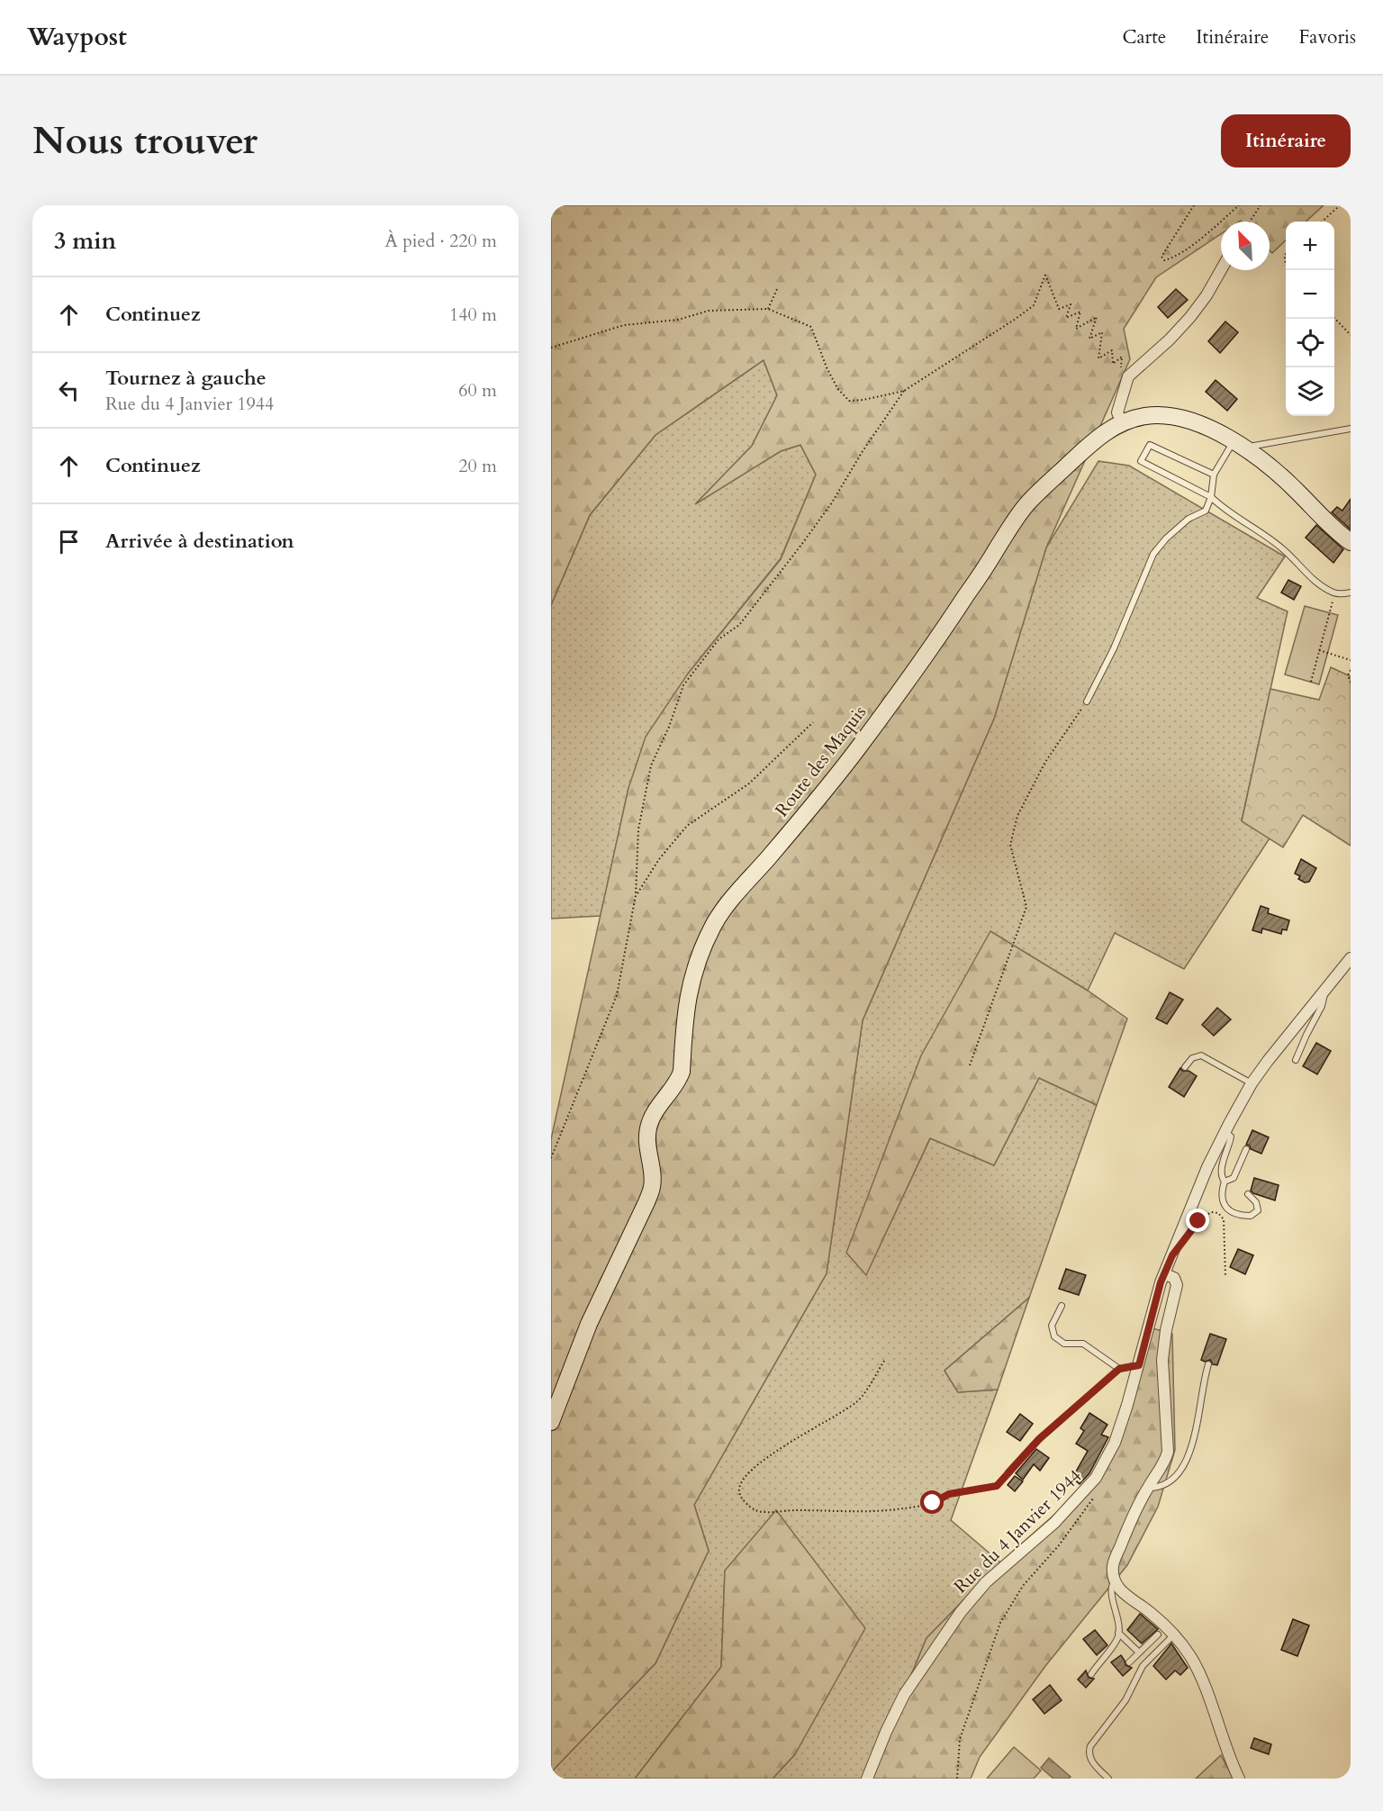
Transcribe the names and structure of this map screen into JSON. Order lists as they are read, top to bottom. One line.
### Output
{"streets":{"street":["Route des Maquis","Rue du 4 Janvier 1944"]},"north":"top left","page":{"header":"Waypost","nav":["Carte","Itinéraire","Favoris"],"buttons":"Itinéraire","title":"Nous trouver","heading":["3 min","À pied · 220 m"],"map_buttons":["+","−"],"list":[["Continuez","140 m"],["Tournez à gauche","Rue du 4 Janvier 1944","60 m"],["Continuez","20 m"],"Arrivée à destination"]}}
